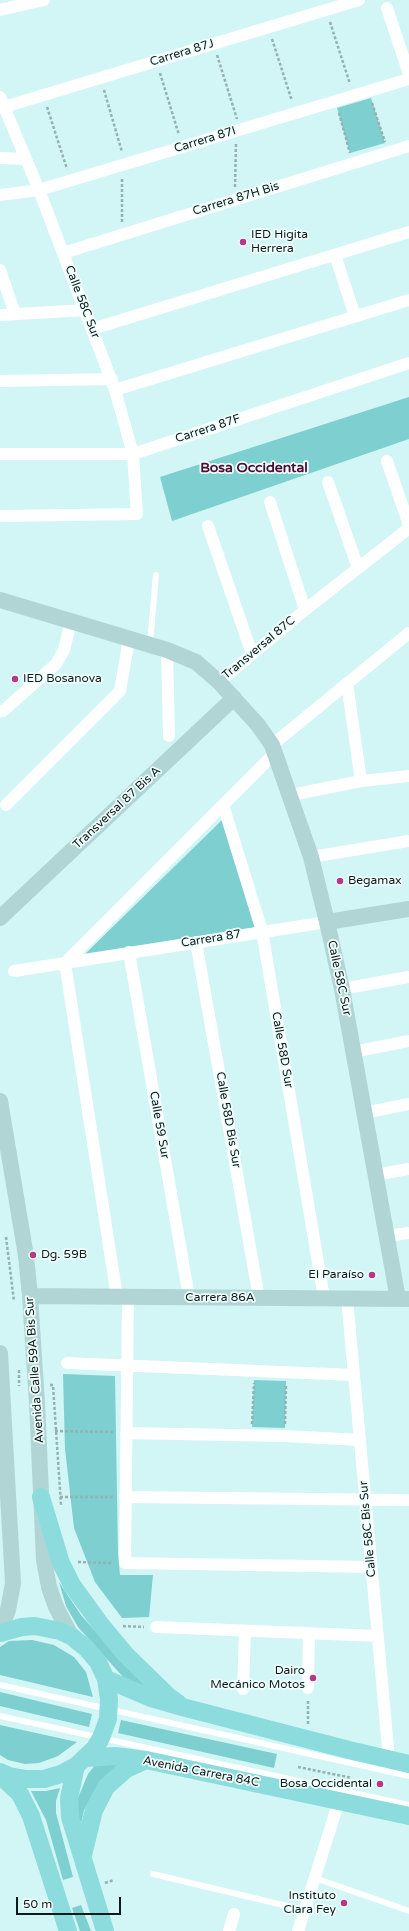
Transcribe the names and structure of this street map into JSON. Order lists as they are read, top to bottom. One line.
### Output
{"streets":{"main road":["Avenida Carrera 84C"],"street":["Carrera 87J","Carrera 87I","Carrera 87H Bis","Calle 58C Sur","Carrera 87F","Transversal 87C","Transversal 87 Bis A","Carrera 87","Calle 58D Sur","Calle 58D Bis Sur","Calle 59 Sur","Carrera 86A","Avenida Calle 59A Bis Sur","Calle 58C Bis Sur"]},"crossings":[["Carrera 87J","Calle 58C Sur"],["Carrera 87I","Calle 58C Sur"],["Carrera 87H Bis","Calle 58C Sur"],["Calle 58C Sur","Carrera 87F"],["Calle 58C Sur","Transversal 87C"],["Calle 58C Sur","Transversal 87 Bis A"],["Calle 58C Sur","Carrera 87"],["Calle 58C Sur","Carrera 86A"],["Carrera 87","Calle 58D Sur"],["Carrera 87","Calle 58D Bis Sur"],["Carrera 87","Calle 59 Sur"],["Calle 58D Sur","Carrera 86A"],["Calle 58D Bis Sur","Carrera 86A"],["Calle 59 Sur","Carrera 86A"],["Carrera 86A","Avenida Calle 59A Bis Sur"],["Carrera 86A","Calle 58C Bis Sur"]],"districts":["Bosa Occidental"],"places":["IED Higita Herrera","IED Bosanova","Begamax","Dg. 59B","El Paraíso","Dairo Mecánico Motos","Bosa Occidental","Instituto Clara Fey"],"scale_bar":"50 m"}
